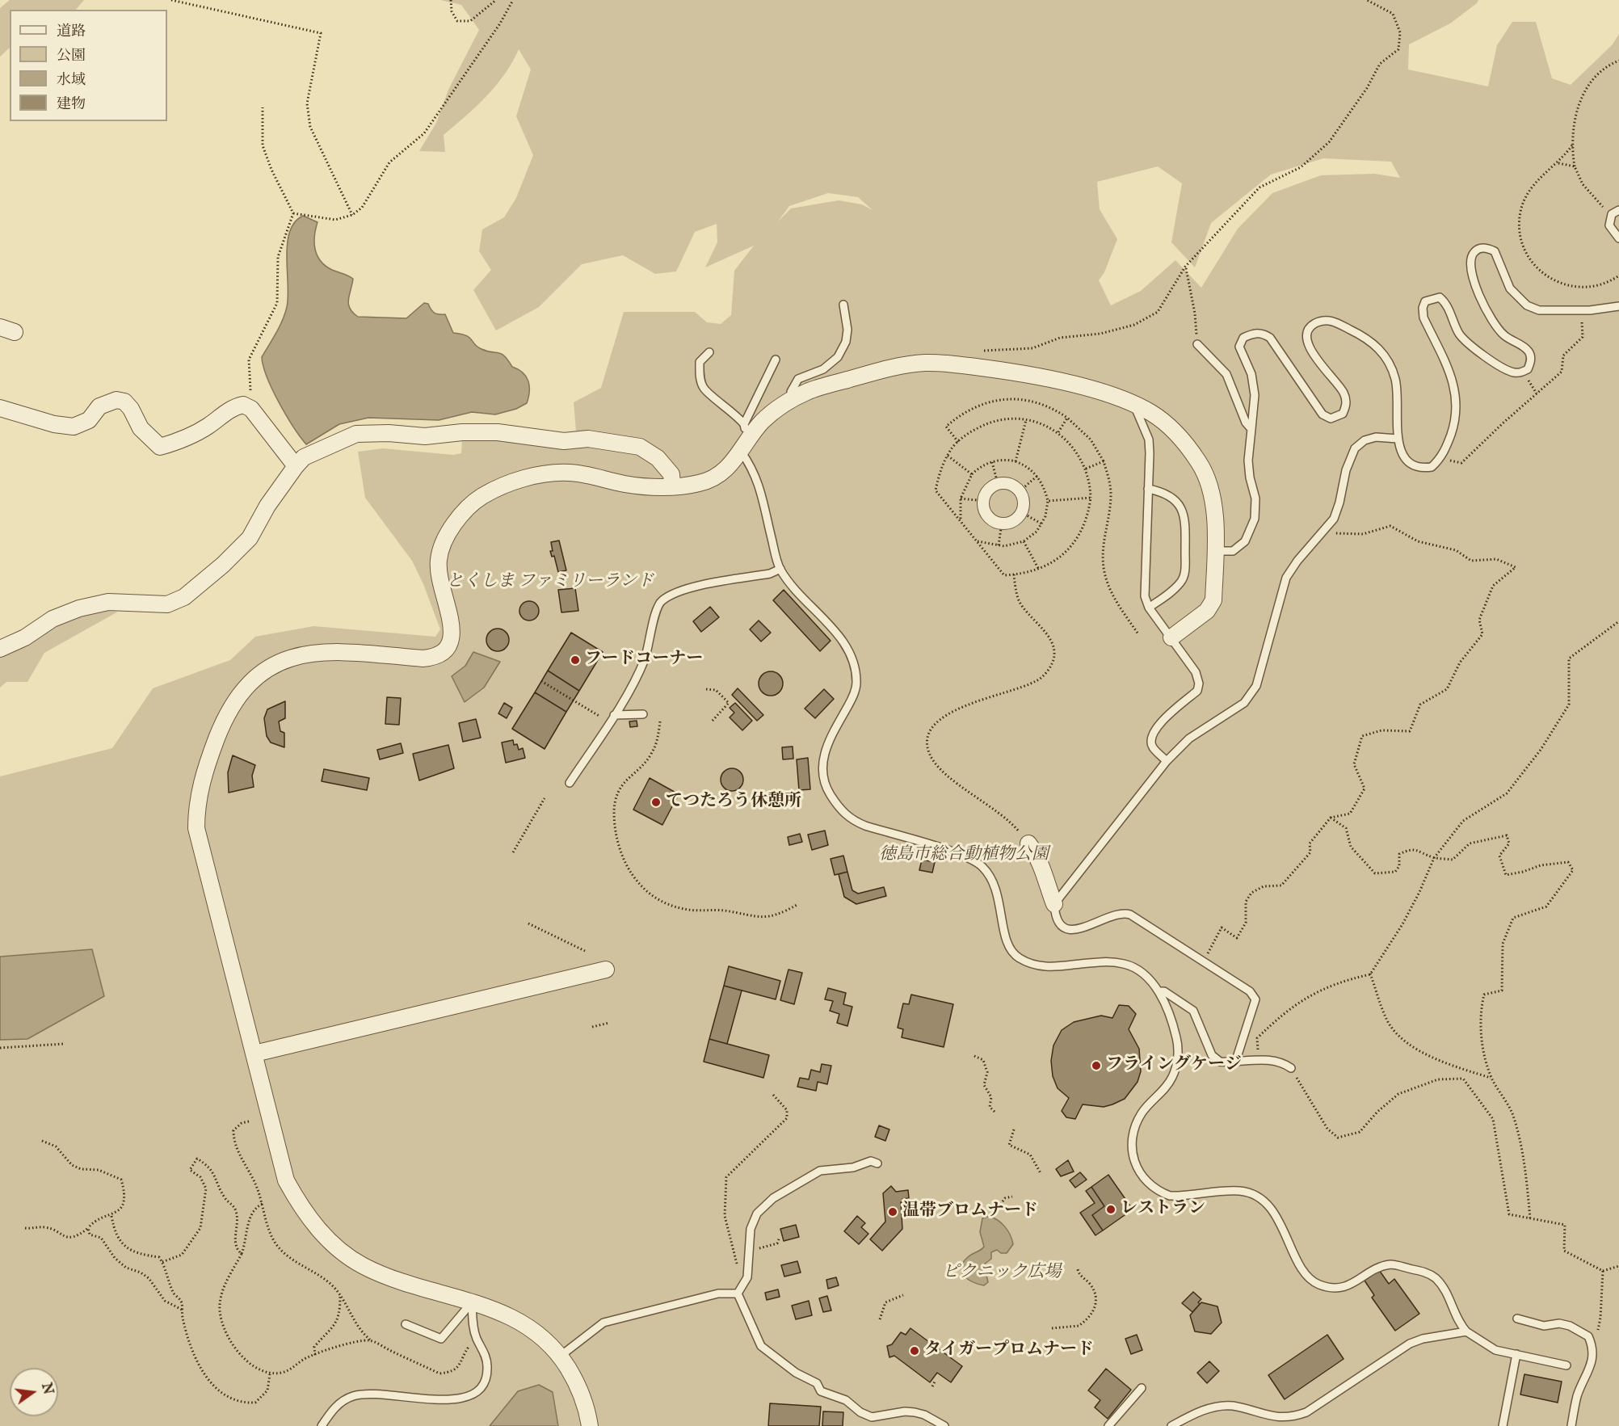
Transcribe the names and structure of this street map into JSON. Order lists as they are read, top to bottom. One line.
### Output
{"parks":["とくしま ファミリーランド","徳島市総合動植物公園","ピクニック広場"],"places":["フードコーナー","てつたろう休憩所","フライングケージ","レストラン","温帯ブロムナード","タイガープロムナード"],"legend":["道路","公園","水域","建物"],"north":"right"}
